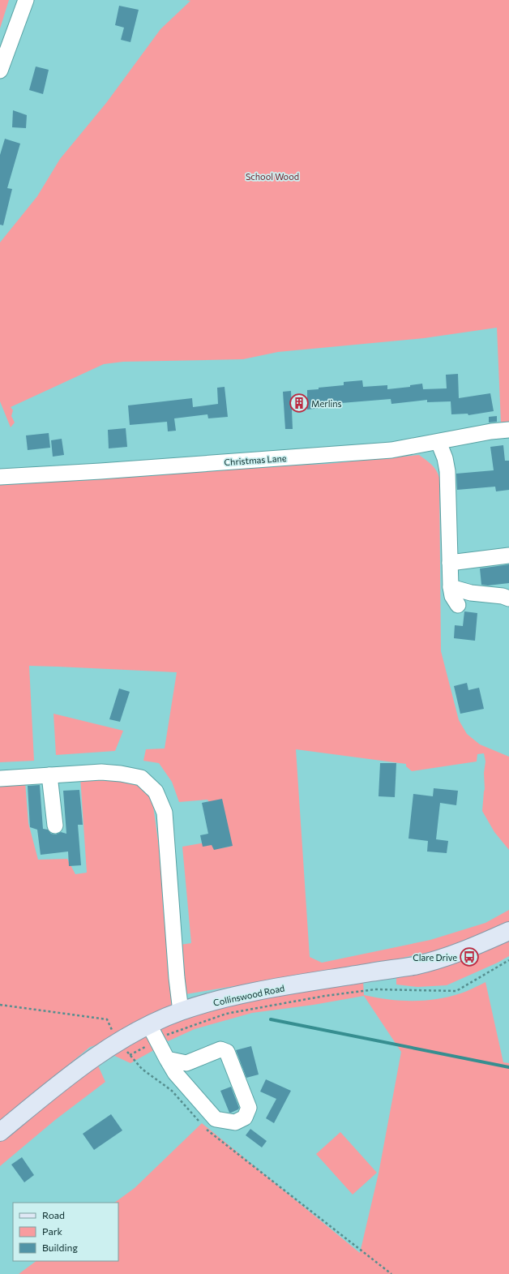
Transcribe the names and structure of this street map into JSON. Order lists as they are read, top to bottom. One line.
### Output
{"streets":{"main road":["Collinswood Road"],"street":["Christmas Lane"]},"parks":["School Wood"],"places":{"building":["Merlins"],"bus stop":["Clare Drive"]},"legend":["Road","Park","Building"]}
